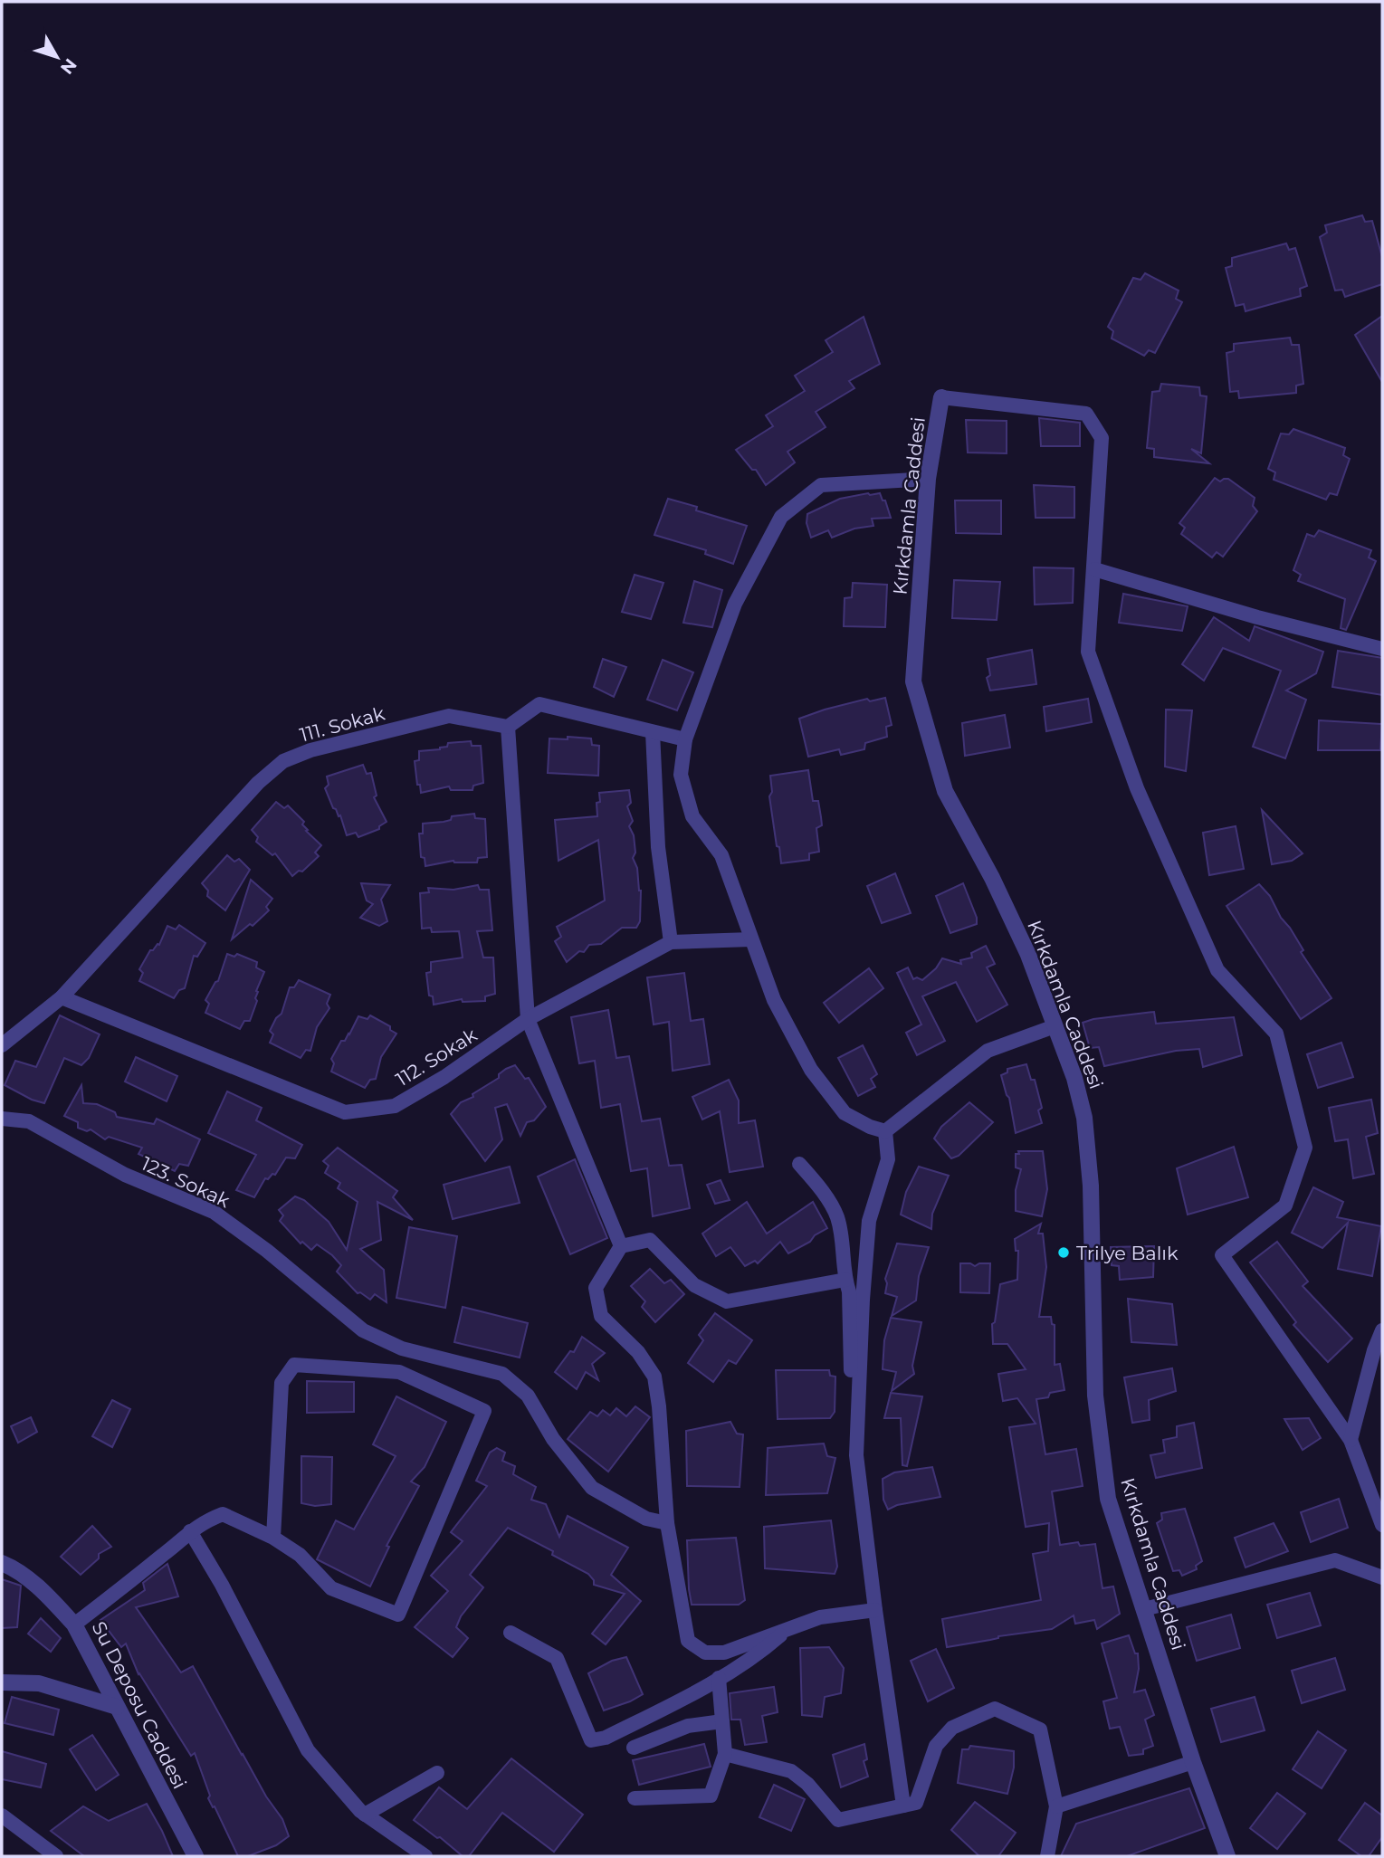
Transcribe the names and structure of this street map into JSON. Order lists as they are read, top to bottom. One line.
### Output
{"streets":{"street":["Kırkdamla Caddesi","111. Sokak","112. Sokak","123. Sokak","Su Deposu Caddesi"]},"crossings":[["111. Sokak","112. Sokak"]],"places":["Trilye Balık"],"north":"bottom right"}
